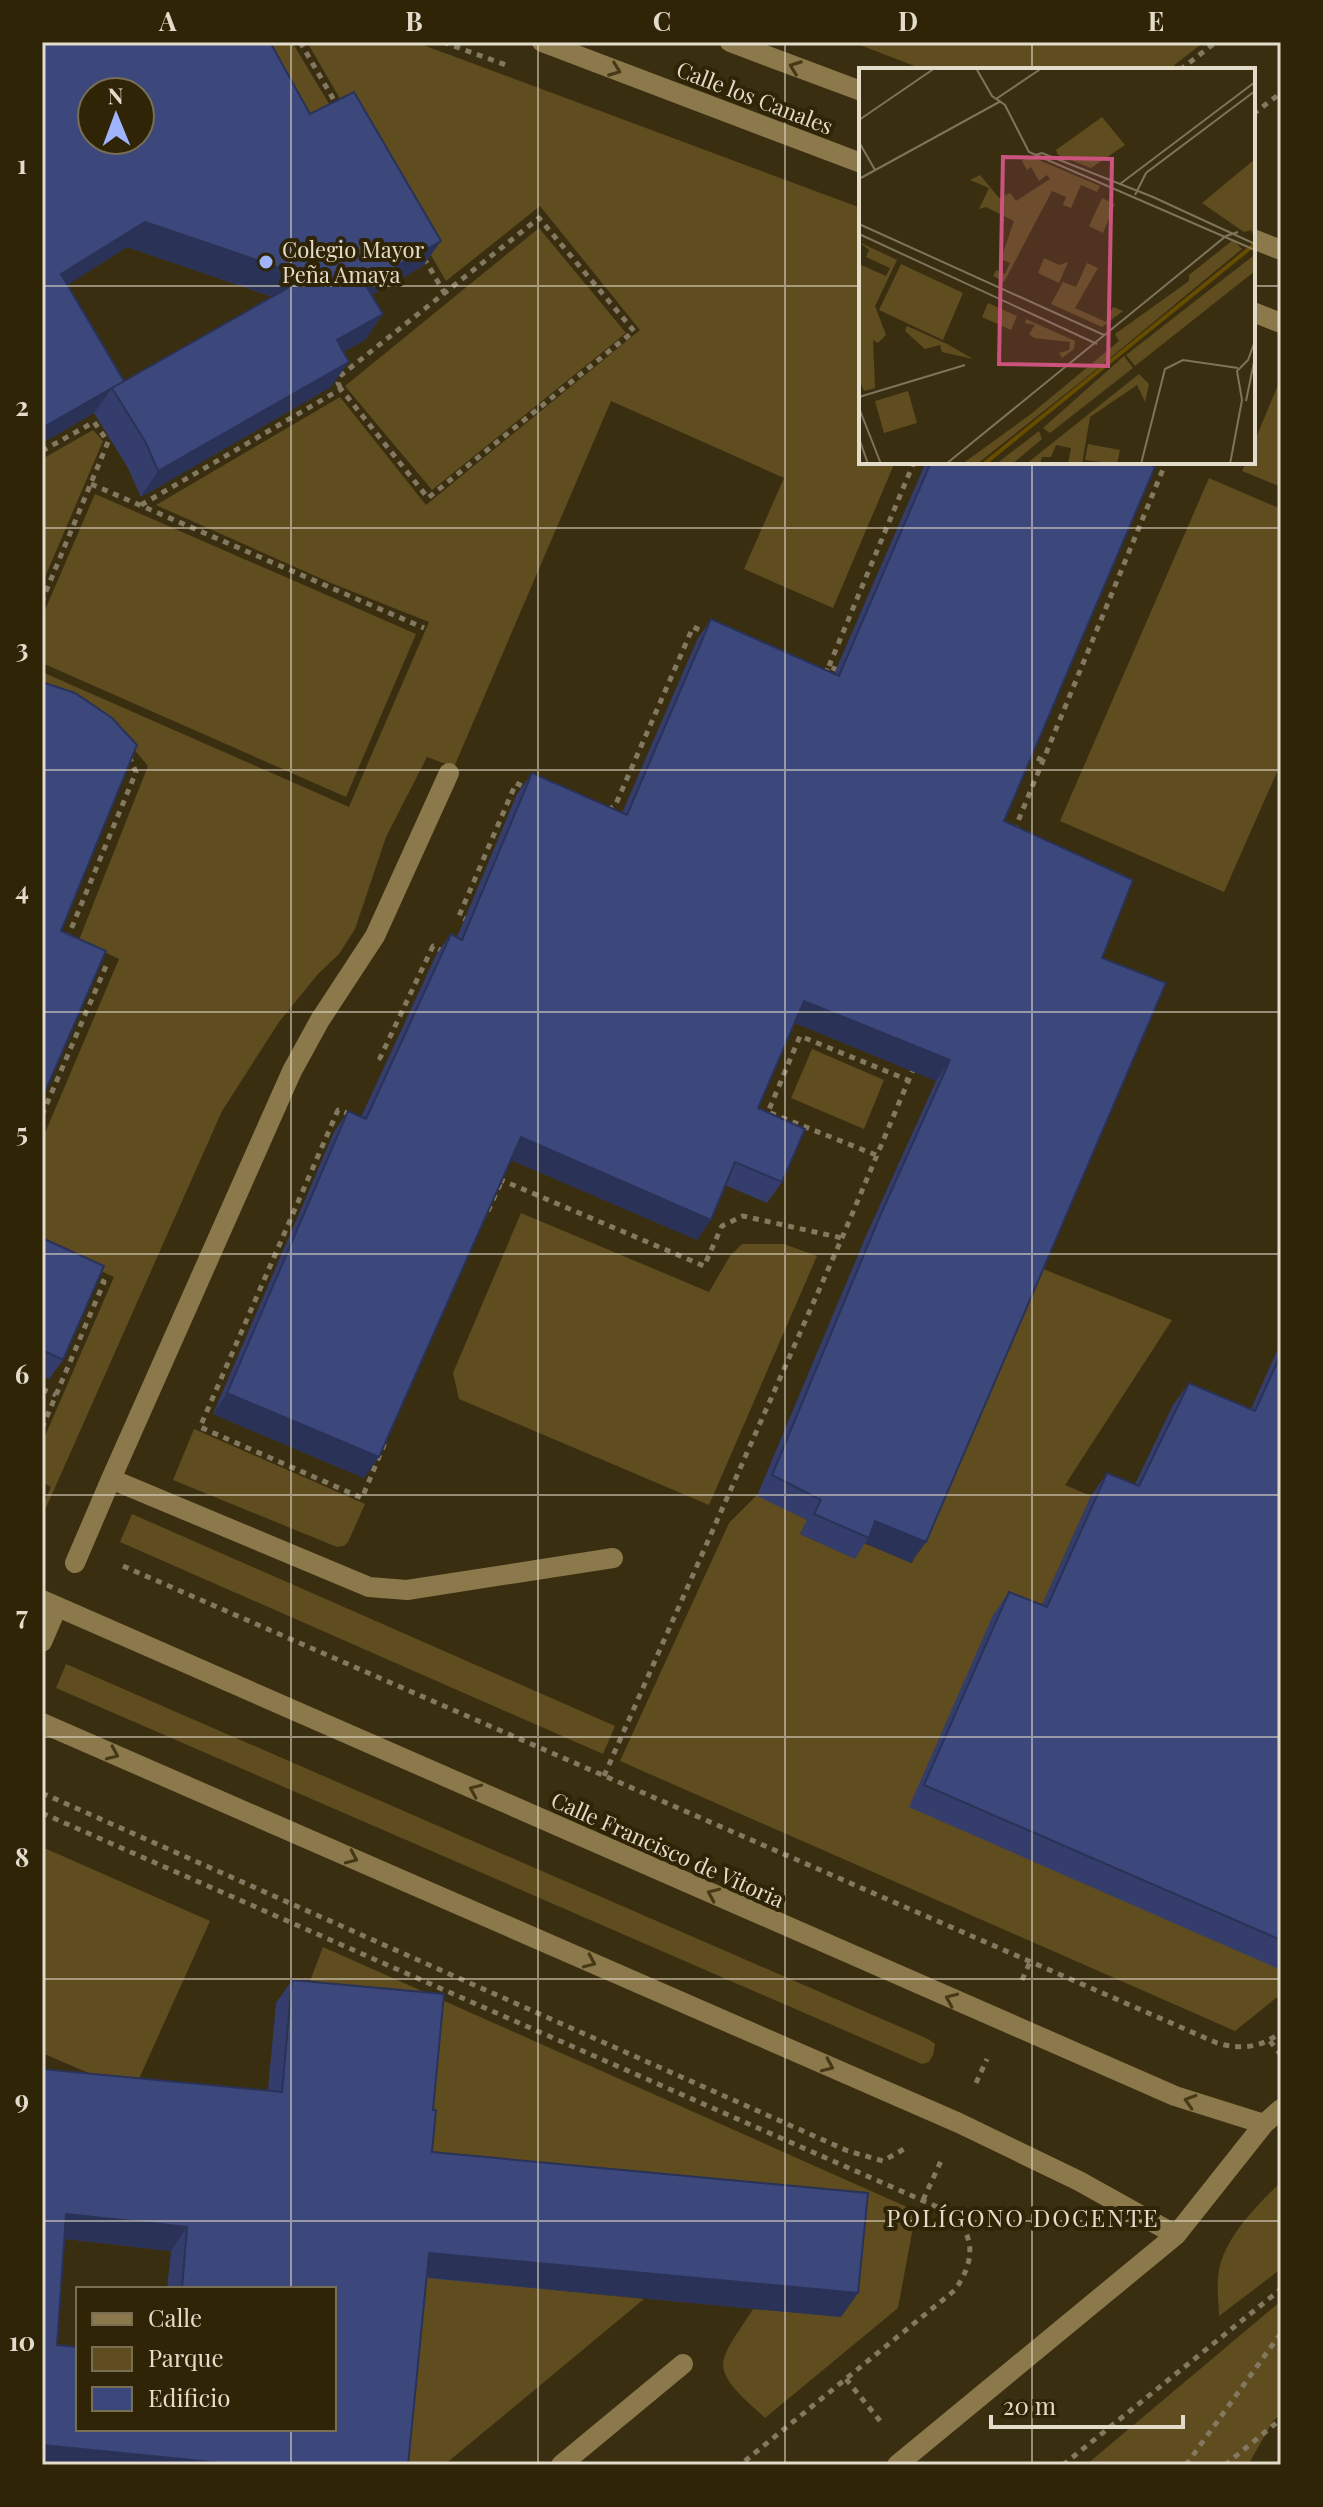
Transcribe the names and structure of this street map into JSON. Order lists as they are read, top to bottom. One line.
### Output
{"streets":{"street":["Calle los Canales","Calle Francisco de Vitoria"]},"districts":["POLÍGONO DOCENTE"],"places":["Colegio Mayor Peña Amaya"],"legend":["Calle","Parque","Edificio"],"scale_bar":"20 m","north":"top","grid":{"columns":["A","B","C","D","E"],"rows":["1","2","3","4","5","6","7","8","9","10"]}}
